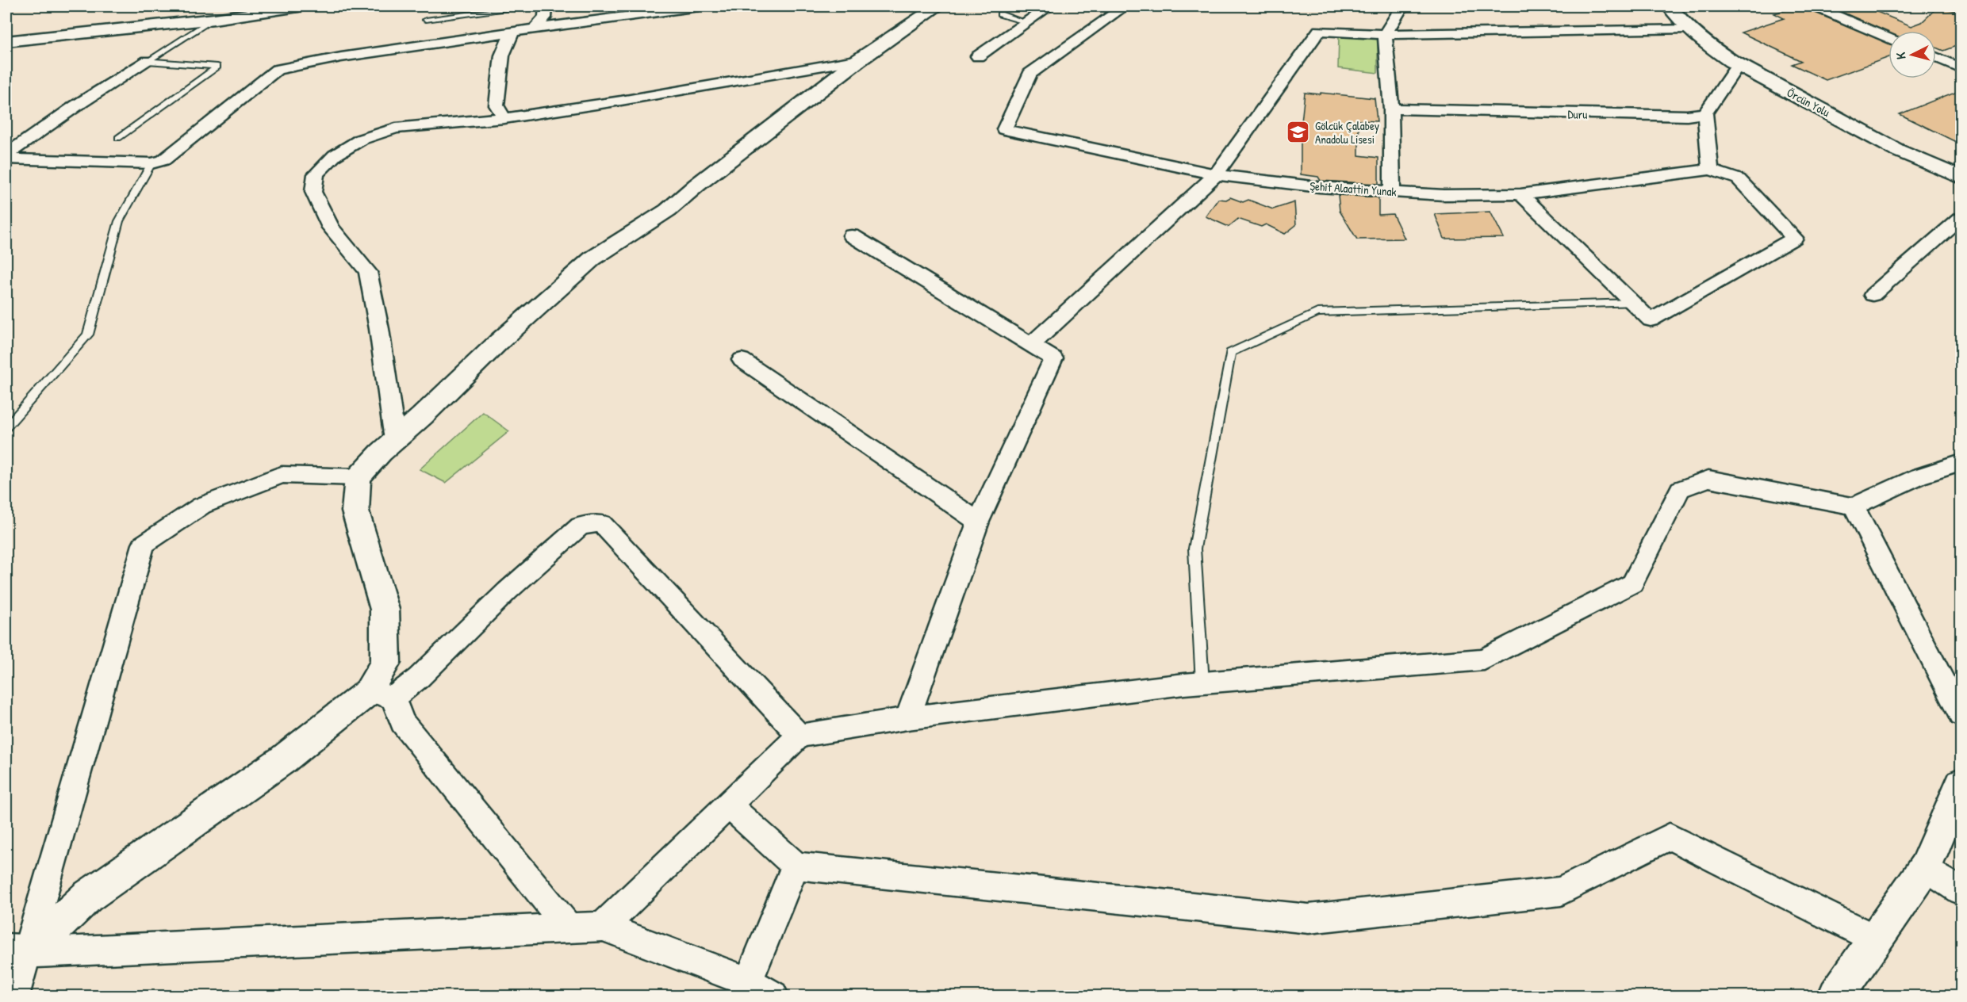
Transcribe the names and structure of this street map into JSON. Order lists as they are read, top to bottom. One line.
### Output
{"streets":{"street":["Örcün Yolu","Duru","Şehit Alaattin Yunak"]},"places":{"school or university":["Gölcük Çalabey Anadolu Lisesi"]},"north":"left"}
